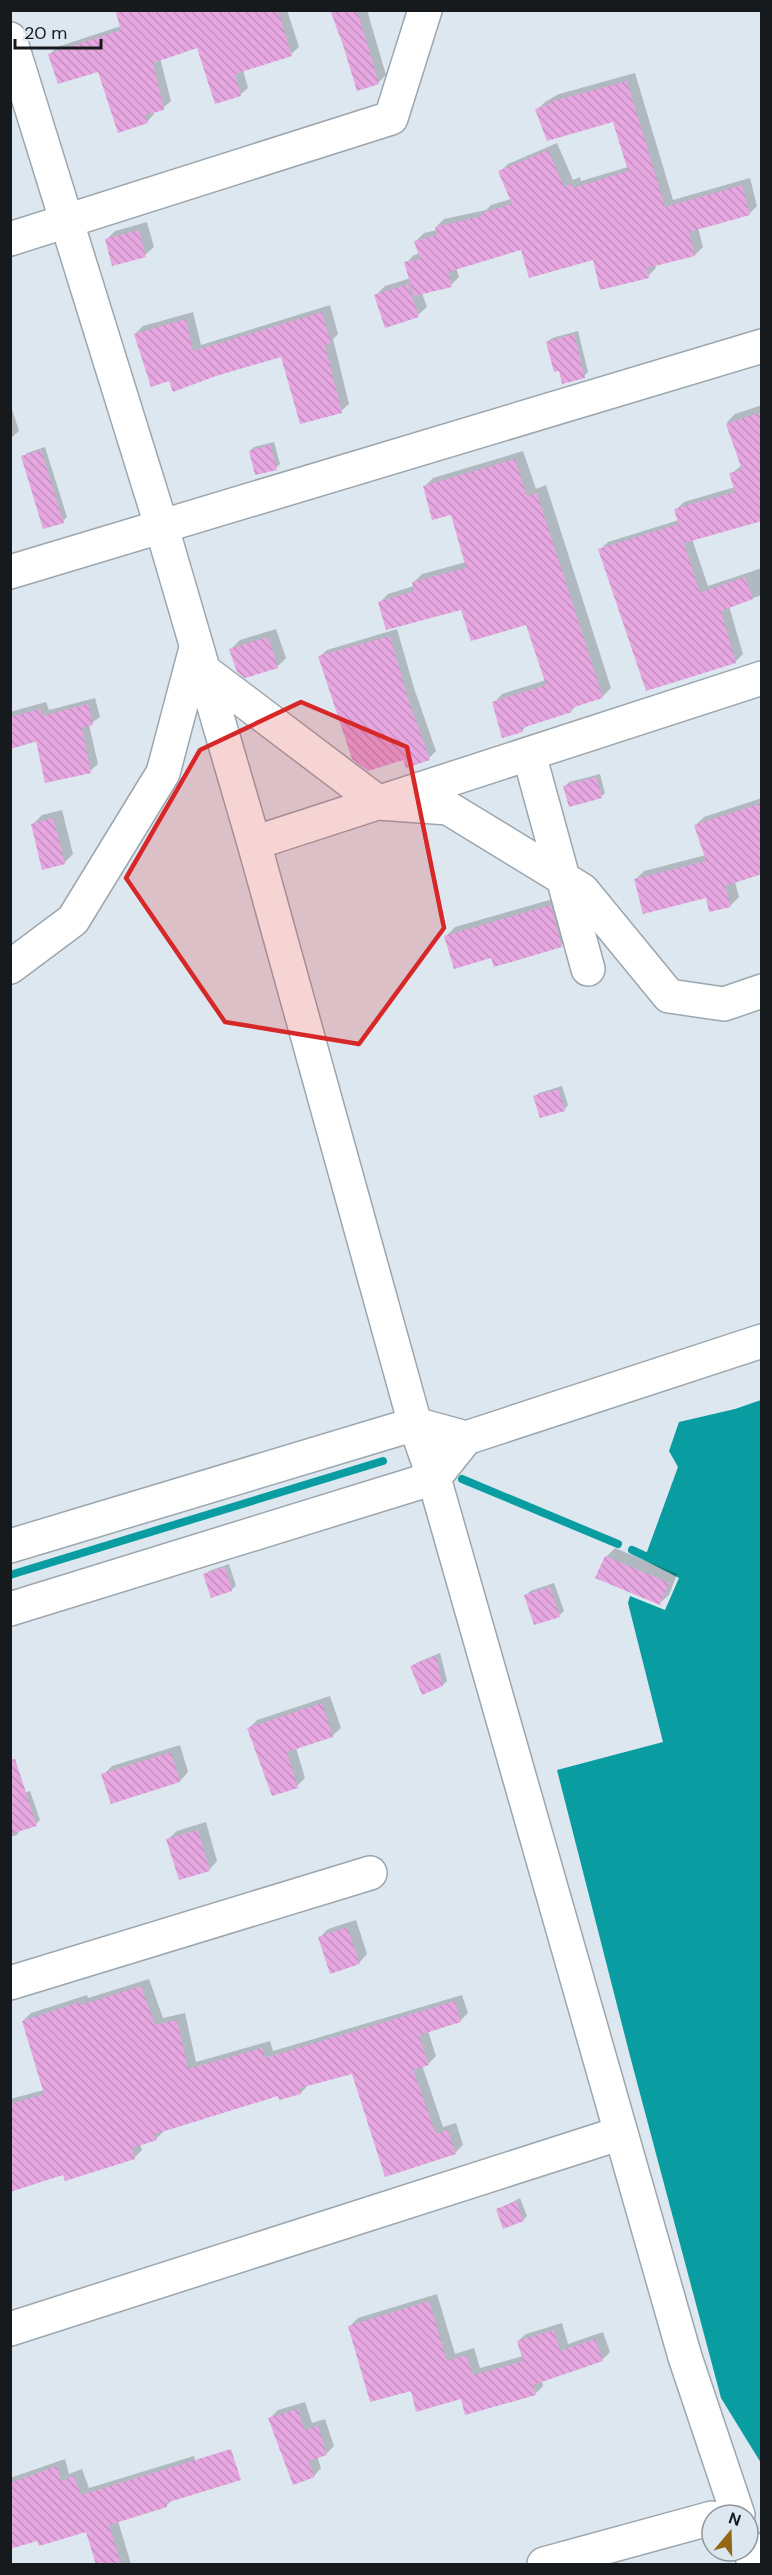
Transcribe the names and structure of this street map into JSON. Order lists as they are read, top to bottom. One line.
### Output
{"scale_bar":"20 m","north":"top"}
